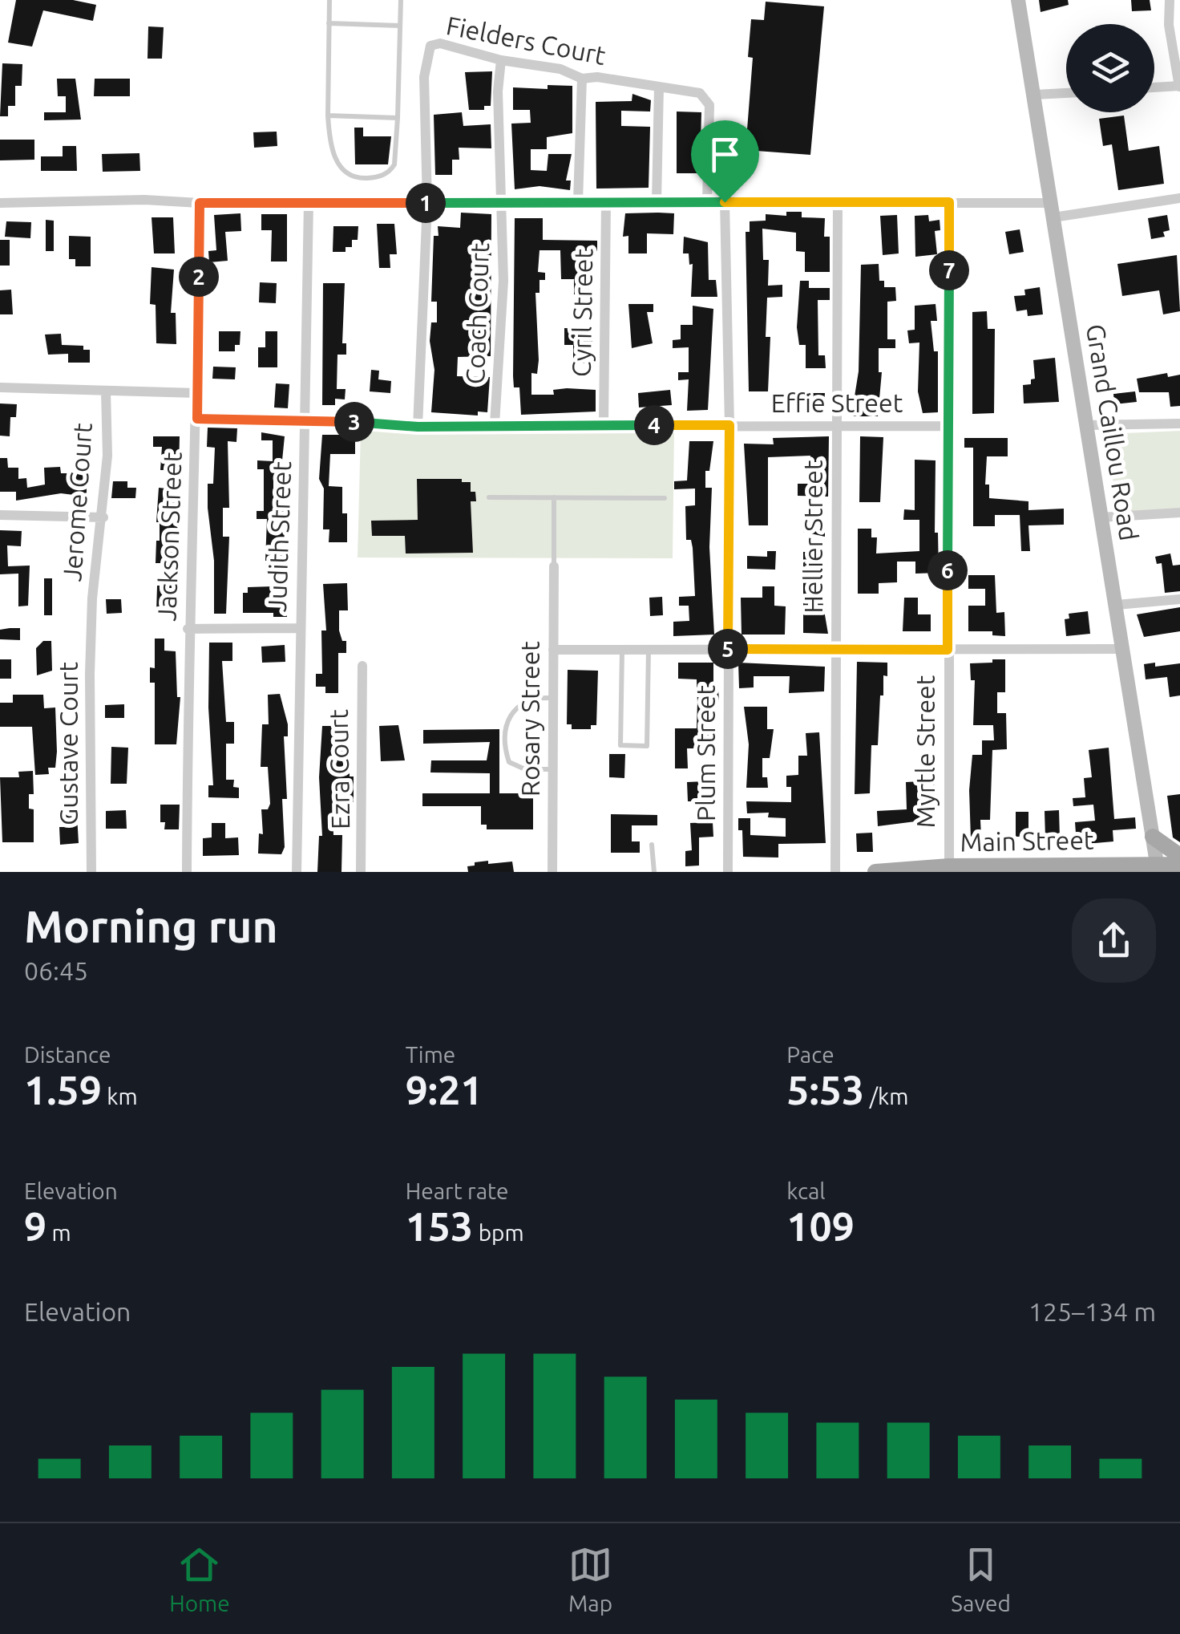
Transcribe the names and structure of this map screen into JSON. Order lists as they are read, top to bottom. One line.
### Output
{"streets":{"main road":["Grand Caillou Road","Main Street"],"street":["Fielders Court","Cyril Street","Coach Court","Effie Street","Jerome Court","Jackson Street","Judith Street","Hellier Street","Rosary Street","Gustave Court","Myrtle Street","Plum Street","Ezra Court"]},"crossings":[["Fielders Court","Coach Court"],["Fielders Court","Effie Street"],["Cyril Street","Effie Street"],["Coach Court","Effie Street"],["Effie Street","Jackson Street"],["Effie Street","Judith Street"],["Effie Street","Hellier Street"],["Effie Street","Myrtle Street"],["Effie Street","Plum Street"],["Grand Caillou Road","Main Street"],["Jerome Court","Gustave Court"],["Myrtle Street","Main Street"]],"page":{"pins":["1","7","2","3","4","6","5"],"heading":["Morning run","06:45"],"stats":[["Distance","1.59 km"],["Time","9:21"],["Pace","5:53 /km"],["Elevation","9 m"],["Heart rate","153 bpm"],["kcal","109"]],"chart":["Elevation","125–134 m"],"tabs":["Home","Map","Saved"]}}
